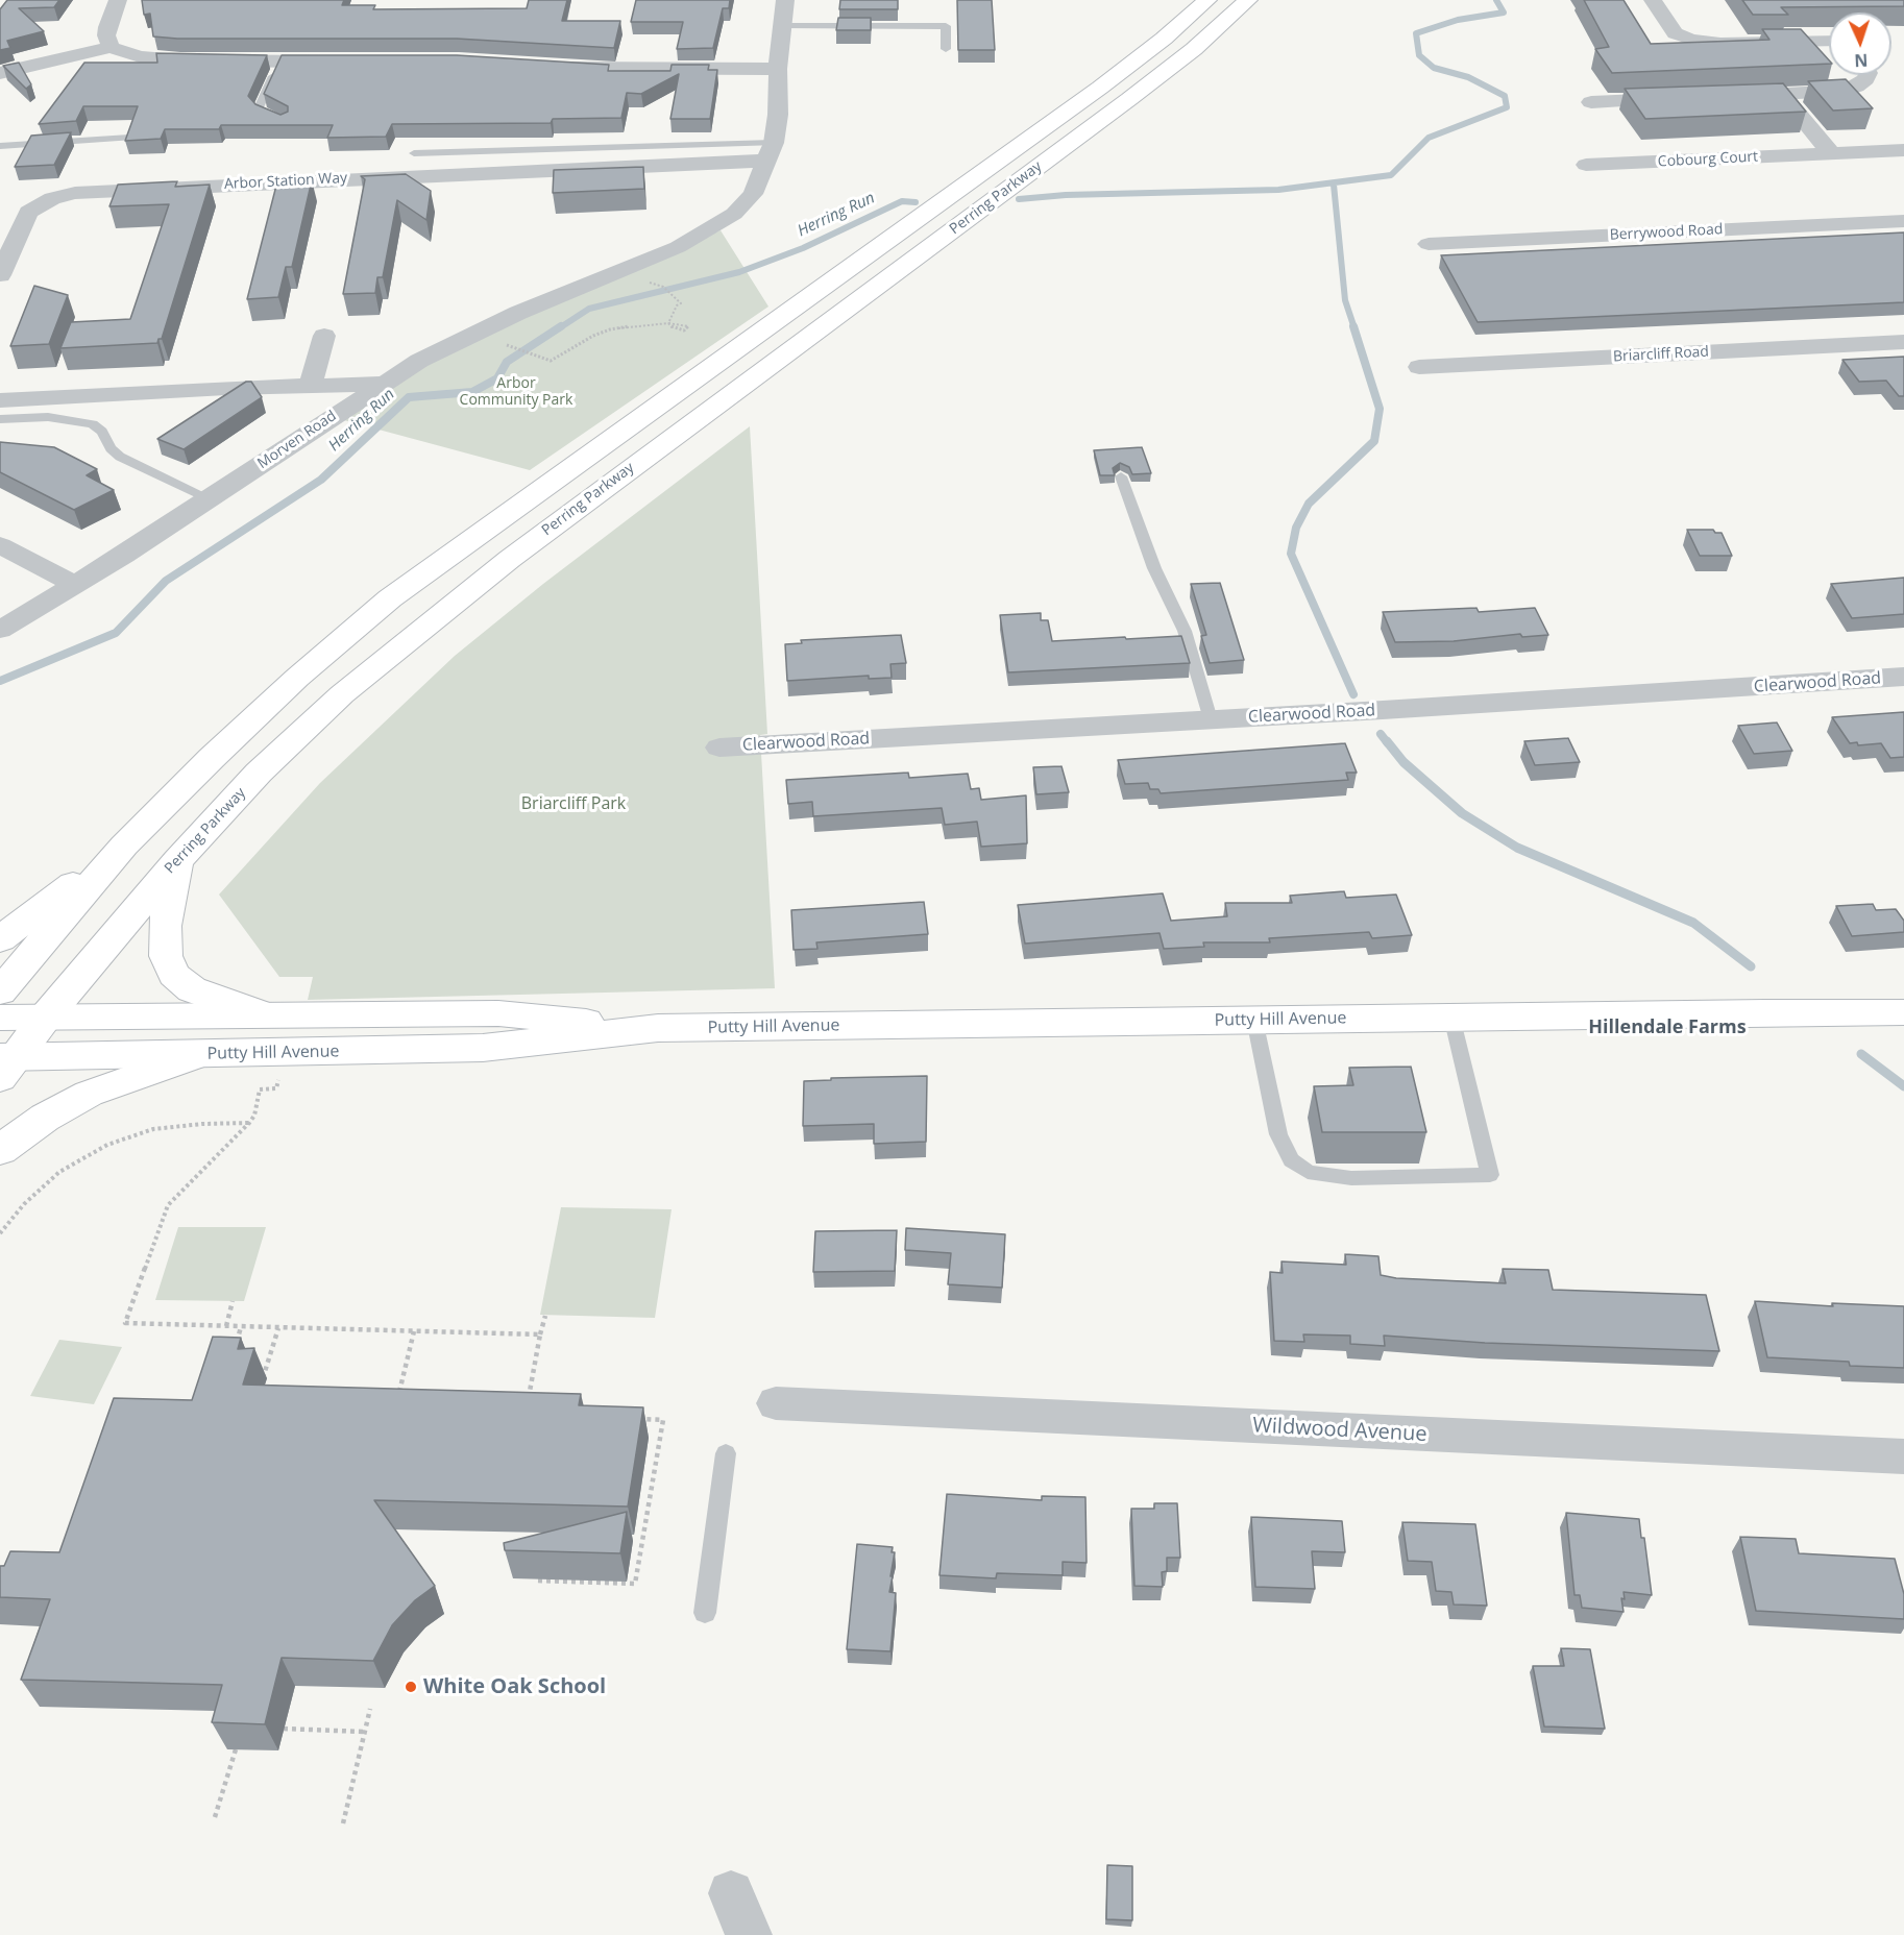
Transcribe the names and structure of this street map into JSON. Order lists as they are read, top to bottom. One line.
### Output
{"streets":{"main road":["Perring Parkway","Putty Hill Avenue"],"street":["Cobourg Court","Arbor Station Way","Berrywood Road","Briarcliff Road","Morven Road","Clearwood Road","Wildwood Avenue"]},"crossings":[["Arbor Station Way","Morven Road"],["Perring Parkway","Putty Hill Avenue"]],"districts":["Hillendale Farms"],"water":["Herring Run"],"parks":["Arbor Community Park","Briarcliff Park"],"places":["White Oak School"],"north":"bottom"}
